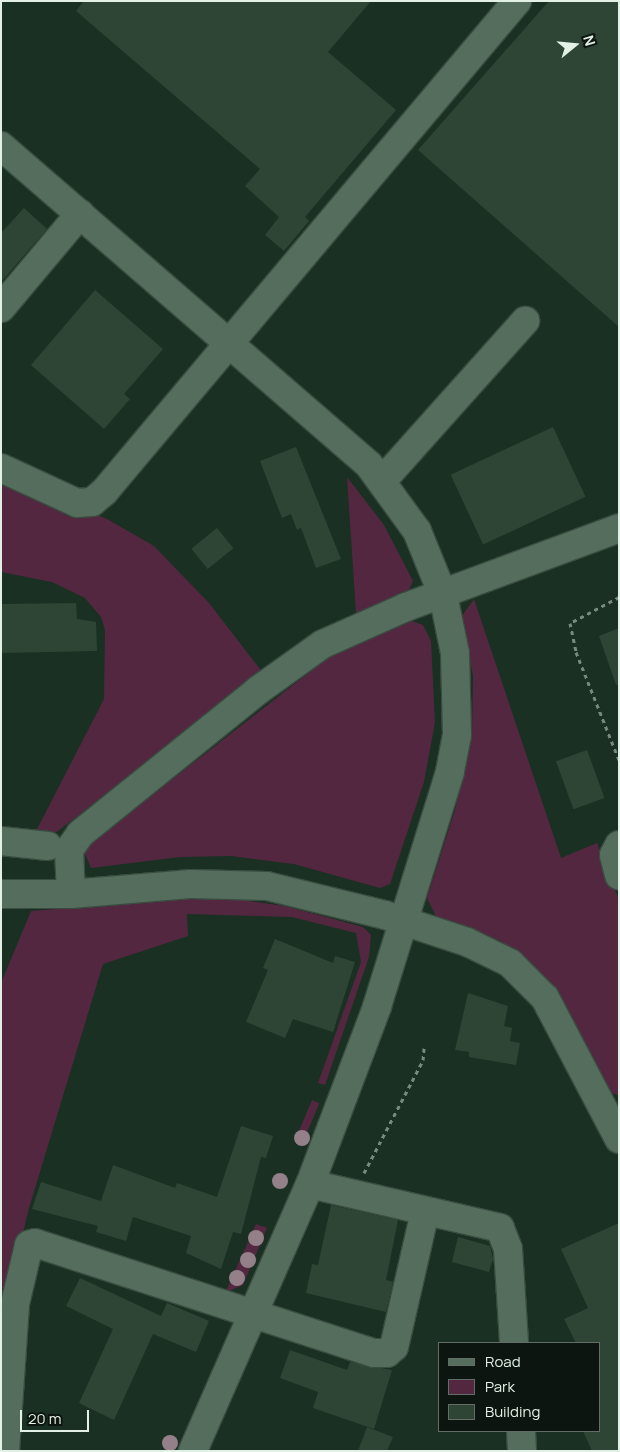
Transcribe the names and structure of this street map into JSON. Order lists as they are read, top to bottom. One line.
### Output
{"legend":["Road","Park","Building"],"scale_bar":"20 m","north":"right"}
